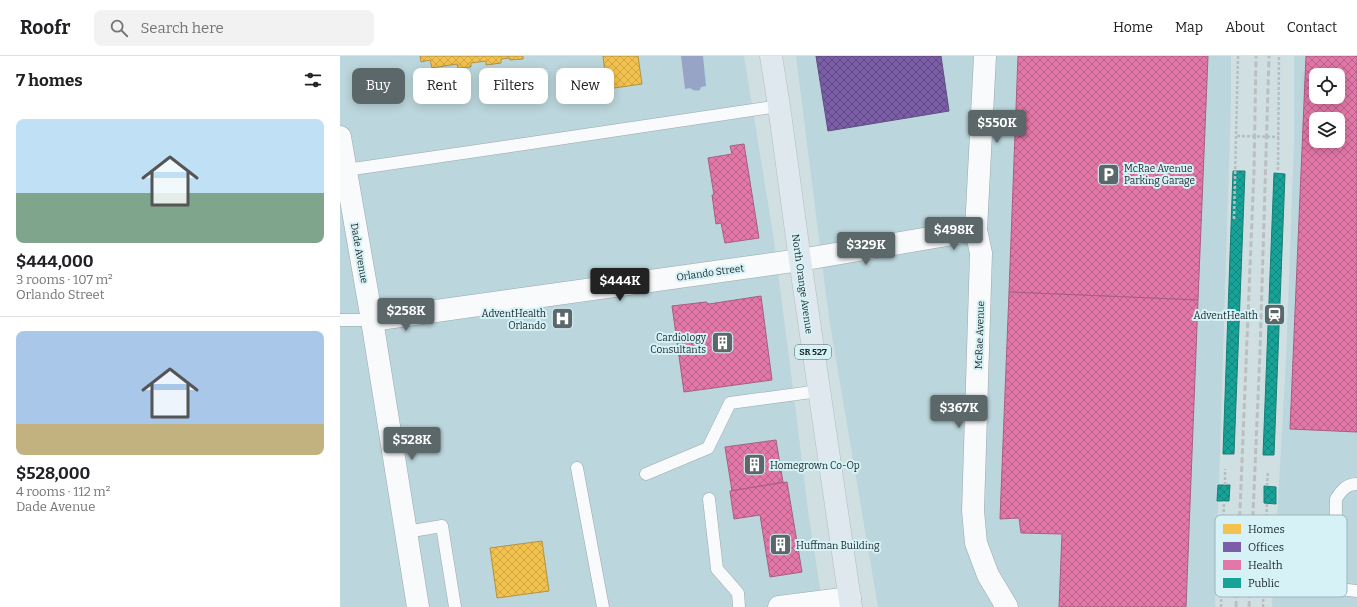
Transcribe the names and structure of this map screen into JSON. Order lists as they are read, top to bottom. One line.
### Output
{"streets":{"main road":["North Orange Avenue","SR 527"],"street":["Dade Avenue","Orlando Street","McRae Avenue"]},"crossings":[["Dade Avenue","Orlando Street"],["Orlando Street","North Orange Avenue"],["Orlando Street","McRae Avenue"]],"places":{"parking":["McRae Avenue Parking Garage"],"station":["AdventHealth"],"hospital":["AdventHealth Orlando"],"building":["Cardiology Consultants","Homegrown Co-Op","Huffman Building"]},"legend":["Homes","Offices","Health","Public"],"page":{"header":"Roofr","search":"Search here","nav":["Home","Map","About","Contact"],"heading":"7 homes","chip":["Buy","Rent","Filters","New"],"list":[{"name":"$444,000","note":"3 rooms · 107 m² · Orlando Street"},{"name":"$528,000","note":"4 rooms · 112 m² · Dade Avenue"}],"price":["$550K","$498K","$329K","$444K","$258K","$367K","$528K"]}}
